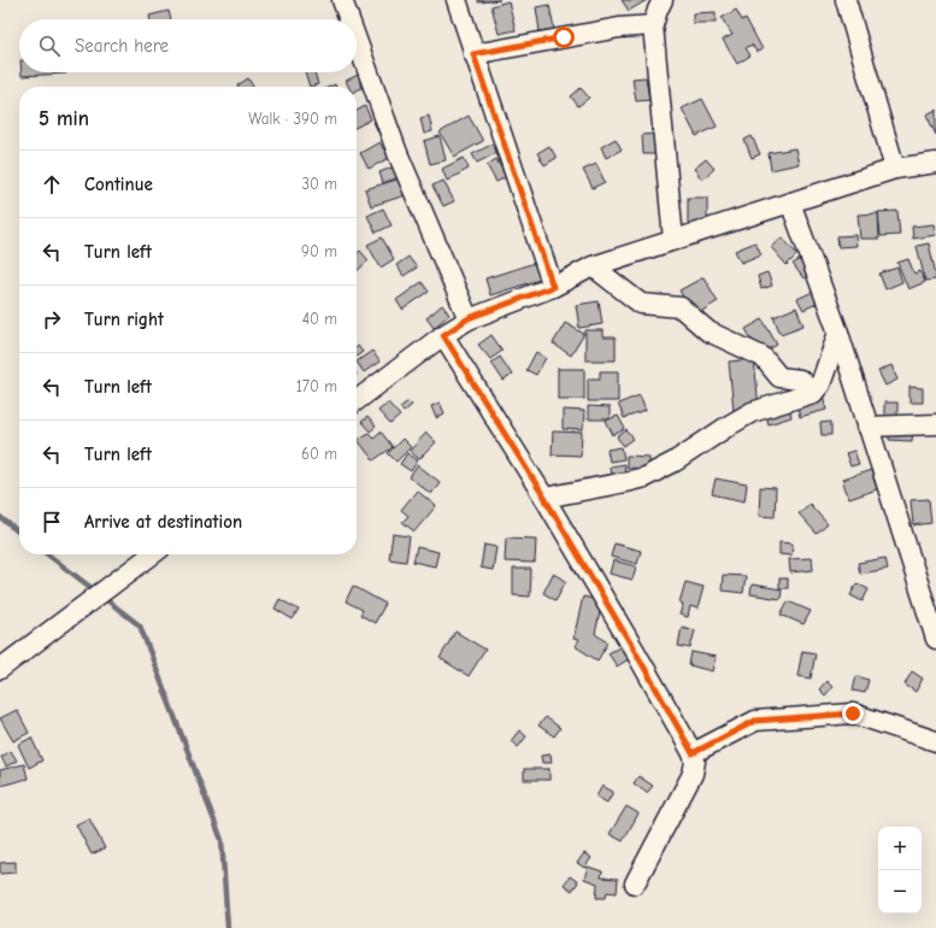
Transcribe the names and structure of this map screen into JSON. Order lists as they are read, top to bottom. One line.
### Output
{"page":{"search":"Search here","heading":["5 min","Walk · 390 m"],"list":[["Continue","30 m"],["Turn left","90 m"],["Turn right","40 m"],["Turn left","170 m"],["Turn left","60 m"],"Arrive at destination"],"map_buttons":["+","−"]}}
